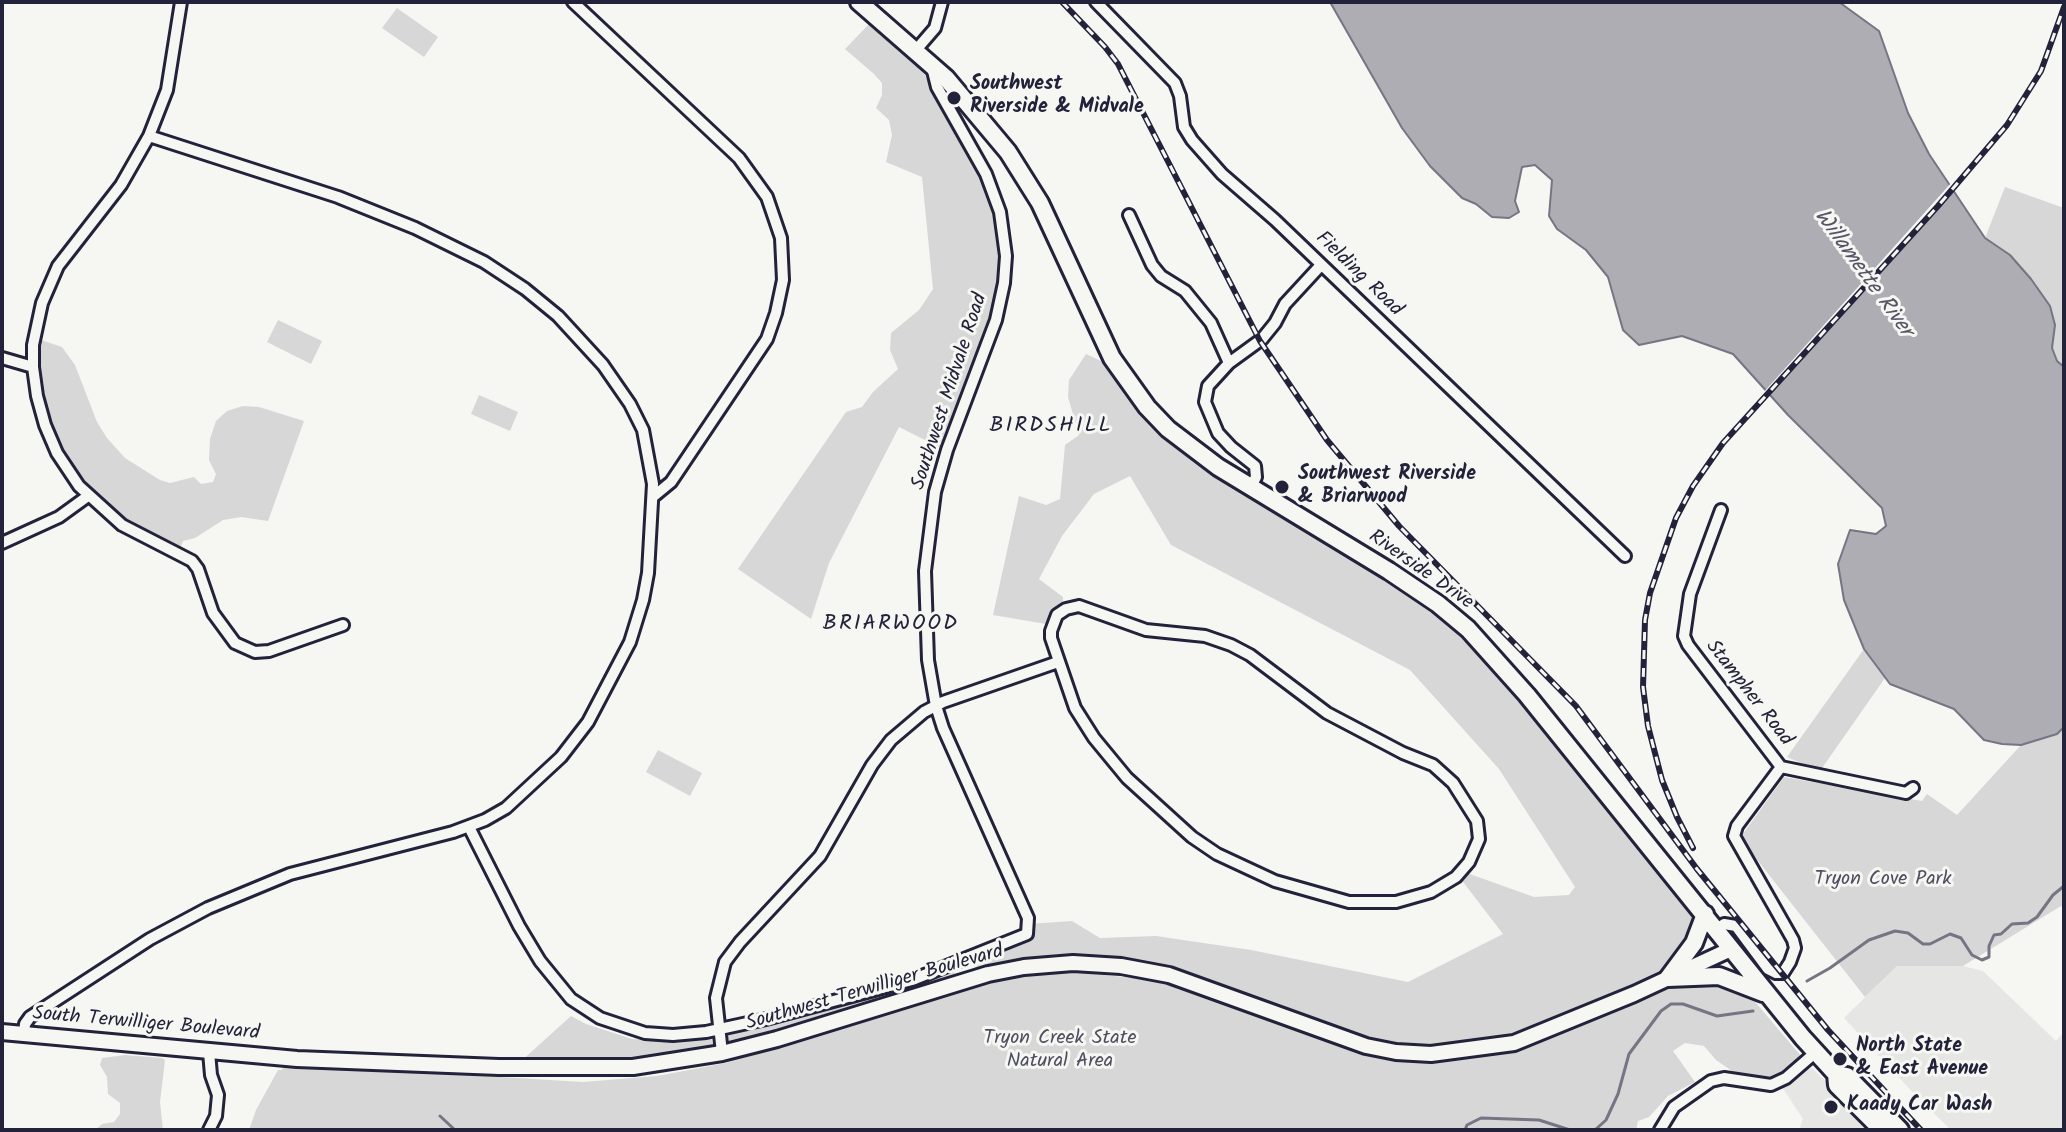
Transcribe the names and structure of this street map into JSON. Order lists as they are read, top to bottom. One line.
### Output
{"streets":{"main road":["Riverside Drive","Southwest Terwilliger Boulevard","South Terwilliger Boulevard"],"street":["Fielding Road","Southwest Midvale Road","Stampher Road"]},"crossings":[["Southwest Midvale Road","Riverside Drive"],["Riverside Drive","Stampher Road"],["Riverside Drive","Southwest Terwilliger Boulevard"],["Southwest Terwilliger Boulevard","South Terwilliger Boulevard"]],"districts":["BIRDSHILL","BRIARWOOD"],"water":["Willamette River"],"parks":["Tryon Cove Park","Tryon Creek State Natural Area"],"places":["Southwest Riverside & Midvale","Southwest Riverside & Briarwood","North State & East Avenue","Kaady Car Wash"]}
